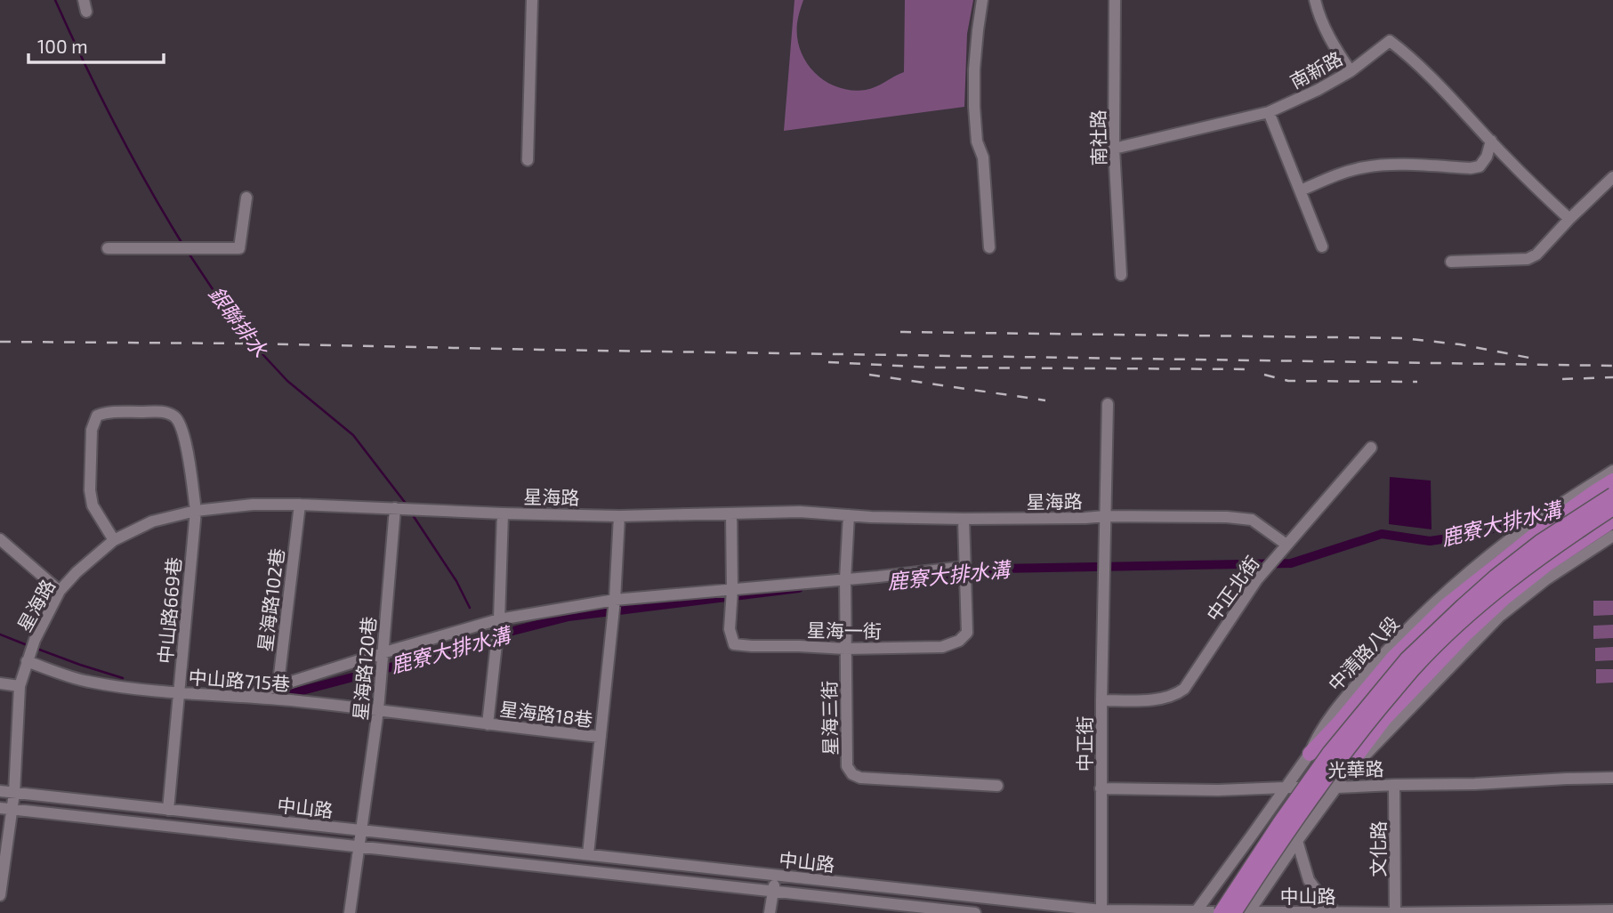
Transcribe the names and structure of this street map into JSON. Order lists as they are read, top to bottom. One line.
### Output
{"streets":{"street":["南新路","南社路","星海路","中正北街","星海路102巷","中山路669巷","星海一街","中清路八段","星海路120巷","中山路715巷","星海路18巷","星海三街","中正街","光華路","中山路","文化路"]},"crossings":[["南新路","南社路"],["星海路","中正北街"],["星海路","星海路102巷"],["星海路","中山路669巷"],["星海路","星海一街"],["星海路","星海路120巷"],["星海路","中山路715巷"],["星海路","星海三街"],["星海路","中正街"],["星海路","中山路"],["中正北街","中正街"],["星海路102巷","中山路715巷"],["中山路669巷","中山路715巷"],["中山路669巷","中山路"],["星海一街","星海三街"],["中清路八段","光華路"],["中清路八段","中山路"],["星海路120巷","中山路715巷"],["星海路120巷","中山路"],["中山路715巷","星海路18巷"],["中正街","光華路"],["中正街","中山路"],["光華路","文化路"],["中山路","文化路"]],"water":["銀聯排水","鹿寮大排水溝"],"scale_bar":"100 m"}
